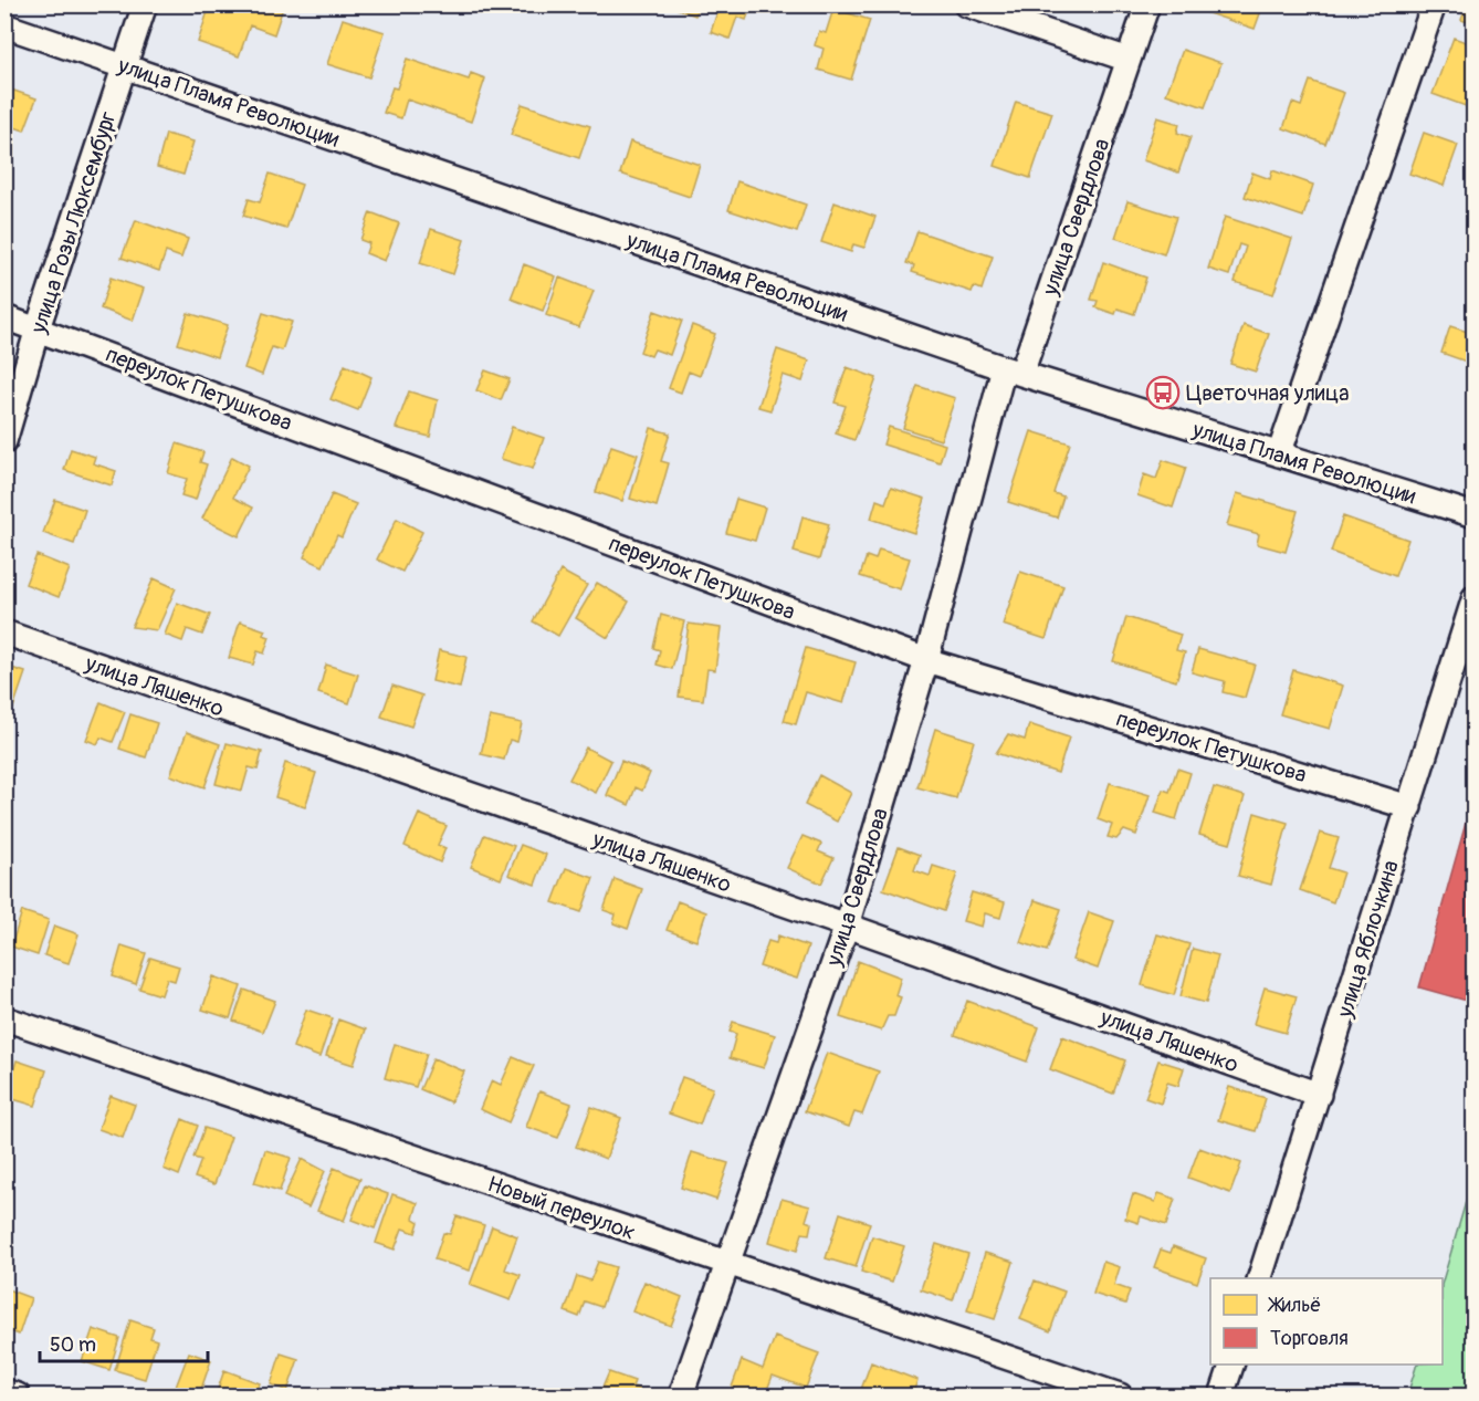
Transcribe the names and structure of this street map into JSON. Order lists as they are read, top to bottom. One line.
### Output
{"streets":{"street":["улица Пламя Революции","улица Свердлова","улица Розы Люксембург","переулок Петушкова","улица Ляшенко","улица Яблочкина","Новый переулок"]},"crossings":[["улица Пламя Революции","улица Свердлова"],["улица Пламя Революции","улица Розы Люксембург"],["улица Свердлова","переулок Петушкова"],["улица Свердлова","улица Ляшенко"],["улица Свердлова","Новый переулок"],["улица Розы Люксембург","переулок Петушкова"],["переулок Петушкова","улица Яблочкина"],["улица Ляшенко","улица Яблочкина"]],"places":{"bus stop":["Цветочная улица"]},"legend":["Жильё","Торговля"],"scale_bar":"50 m"}
